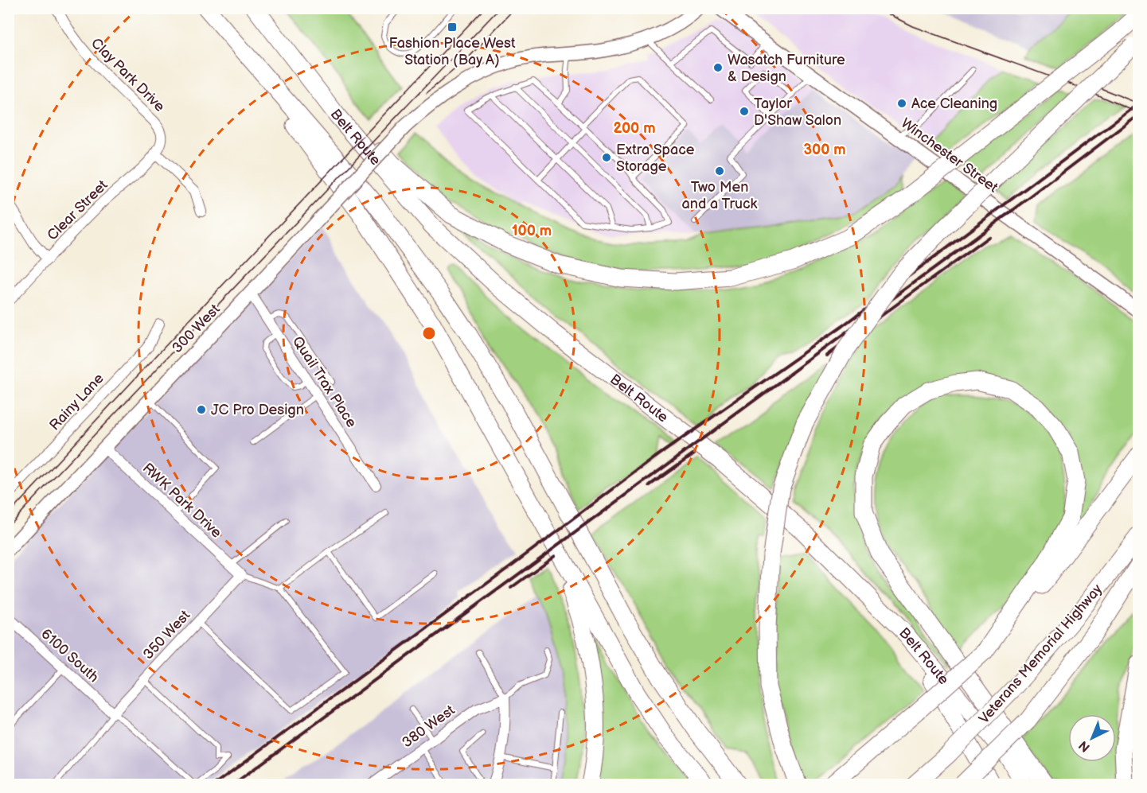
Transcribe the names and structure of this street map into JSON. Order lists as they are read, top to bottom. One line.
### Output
{"streets":{"highway":["Belt Route","Veterans Memorial Highway"],"street":["Clay Park Drive","Winchester Street","Clear Street","300 West","Quail Trax Place","Rainy Lane","RWK Park Drive","350 West","6100 South","380 West"]},"crossings":[["Clay Park Drive","Clear Street"],["300 West","Quail Trax Place"],["300 West","RWK Park Drive"],["RWK Park Drive","350 West"],["350 West","6100 South"]],"places":{"transit":["Fashion Place West Station (Bay A)"],"other":["Wasatch Furniture & Design","Ace Cleaning","Taylor D'Shaw Salon","Extra Space Storage","Two Men and a Truck","JC Pro Design"]},"north":"bottom left","rings":["200 m","300 m","100 m"]}
